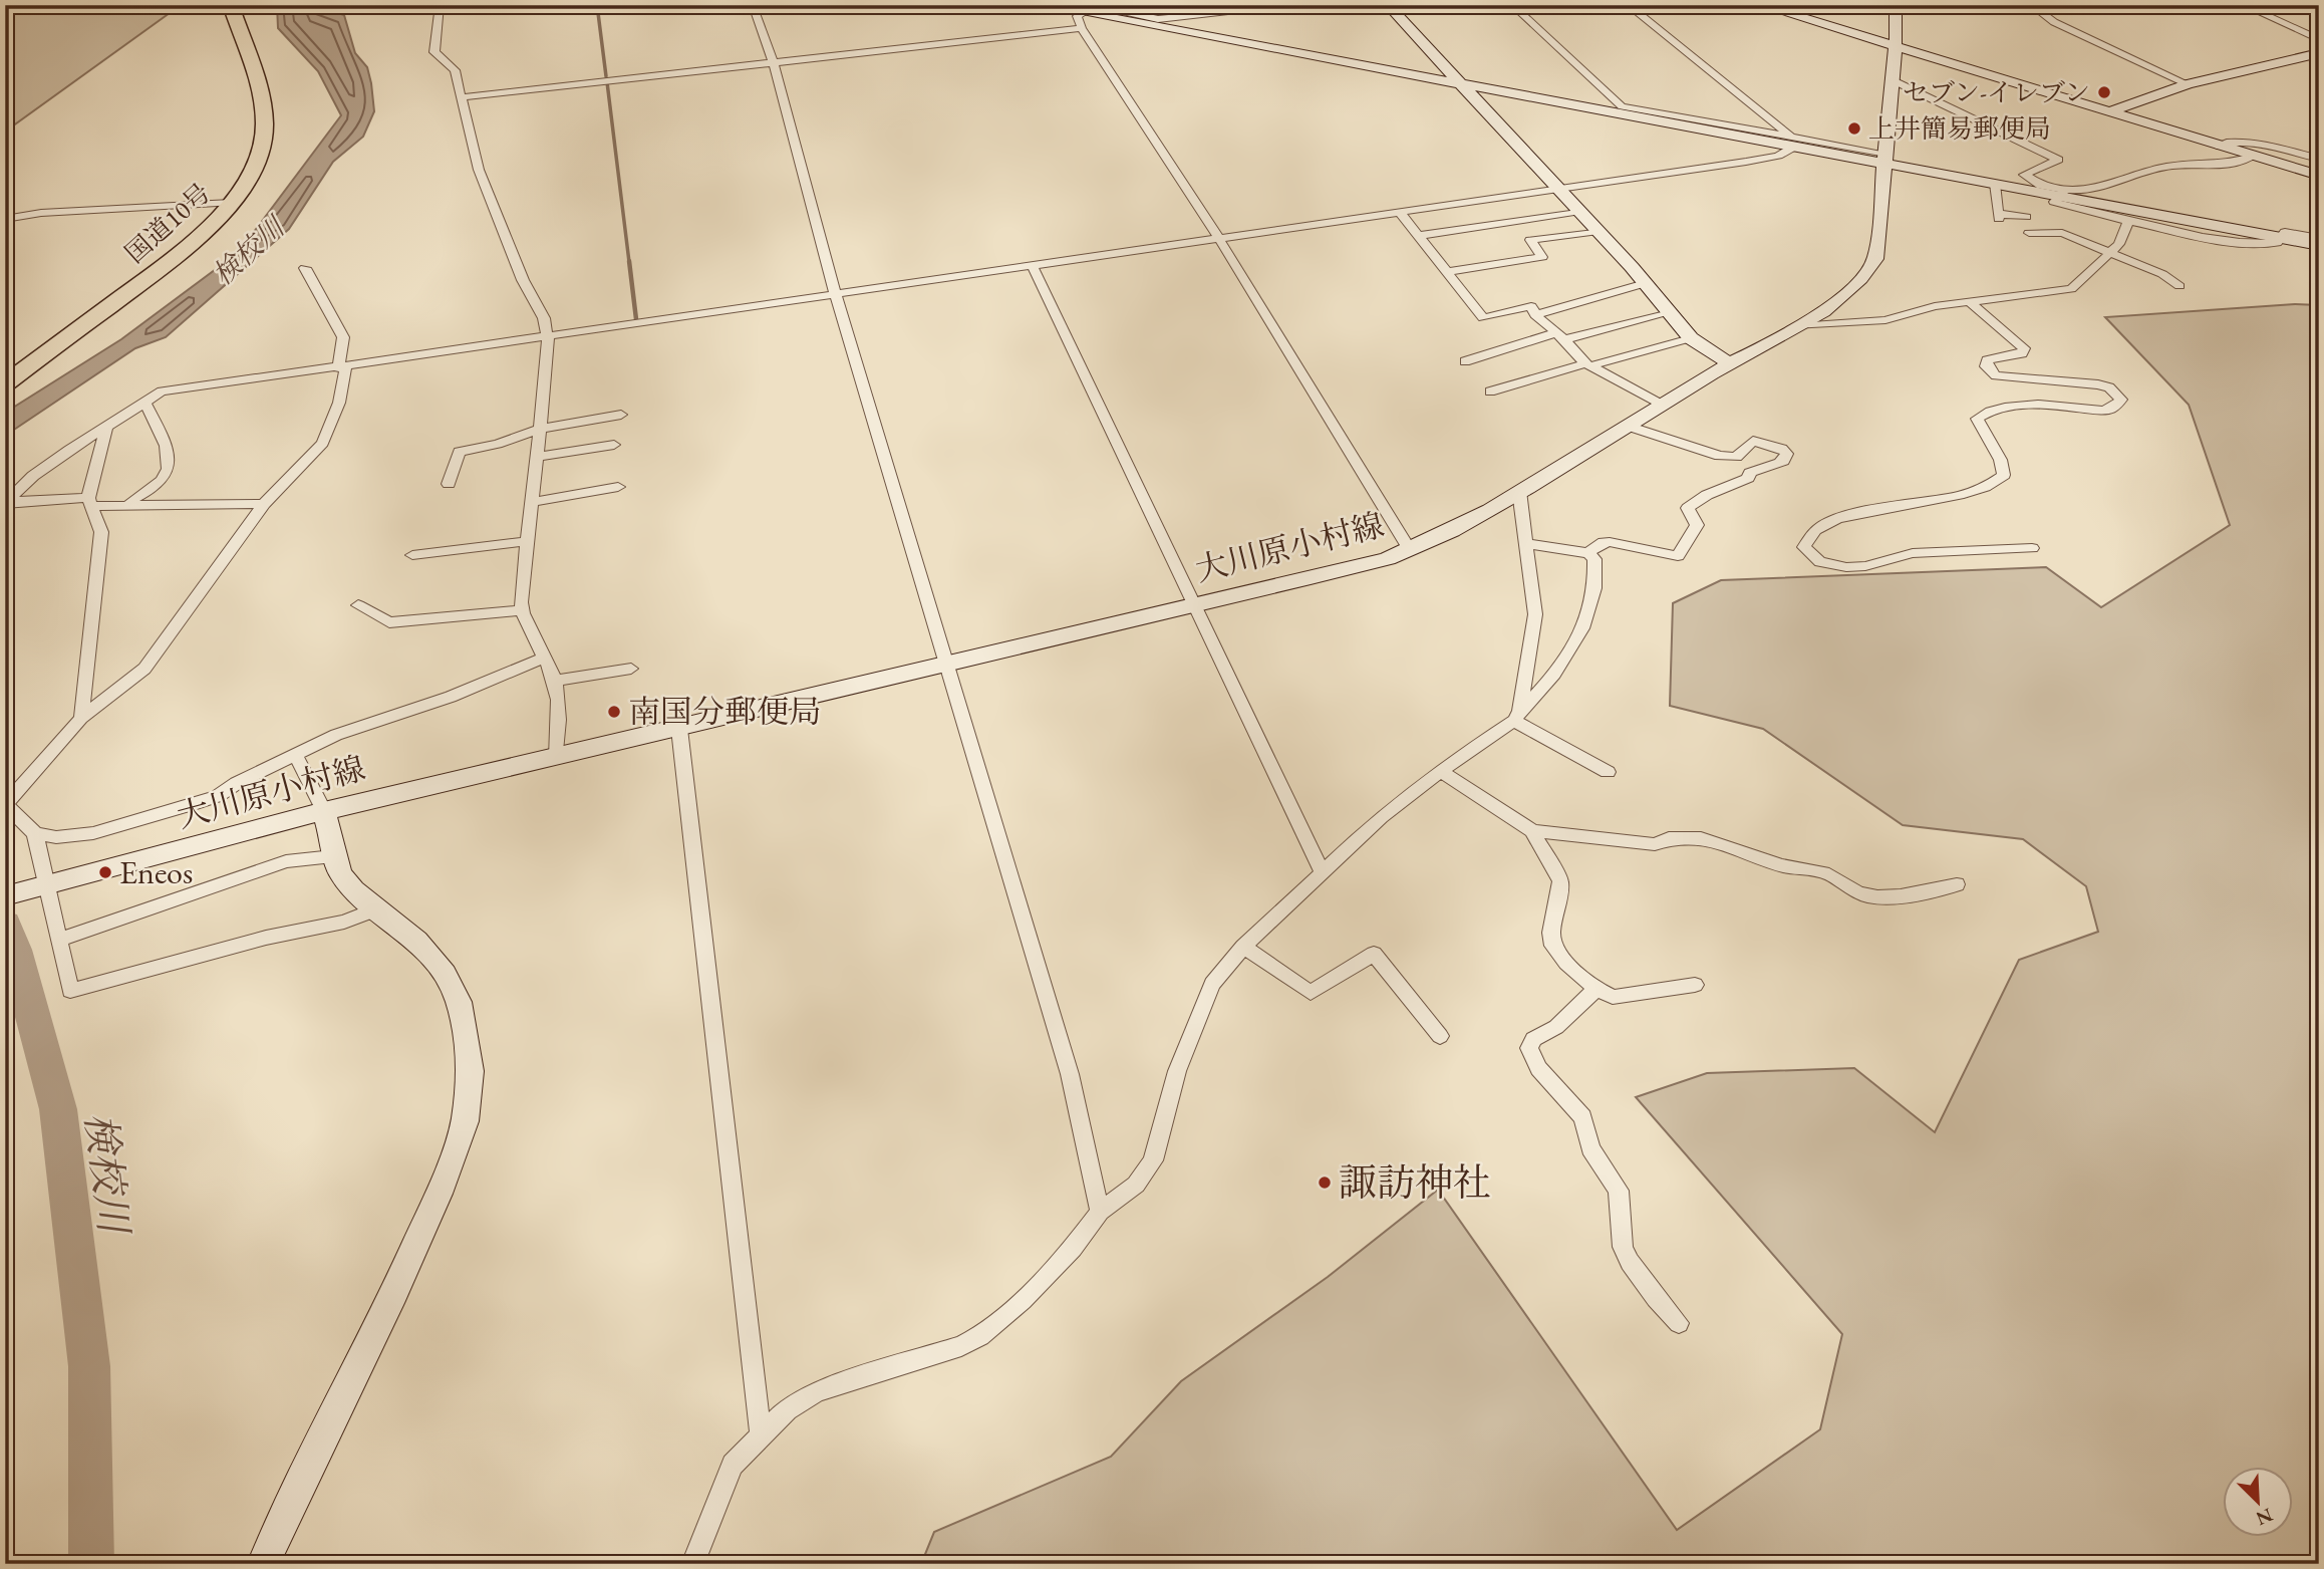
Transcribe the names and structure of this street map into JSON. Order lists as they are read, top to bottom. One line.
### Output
{"streets":{"highway":["国道10号"],"main road":["大川原小村線"]},"water":["検校川"],"places":["セブン-イレブン","上井簡易郵便局","南国分郵便局","Eneos","諏訪神社"],"north":"bottom right"}
